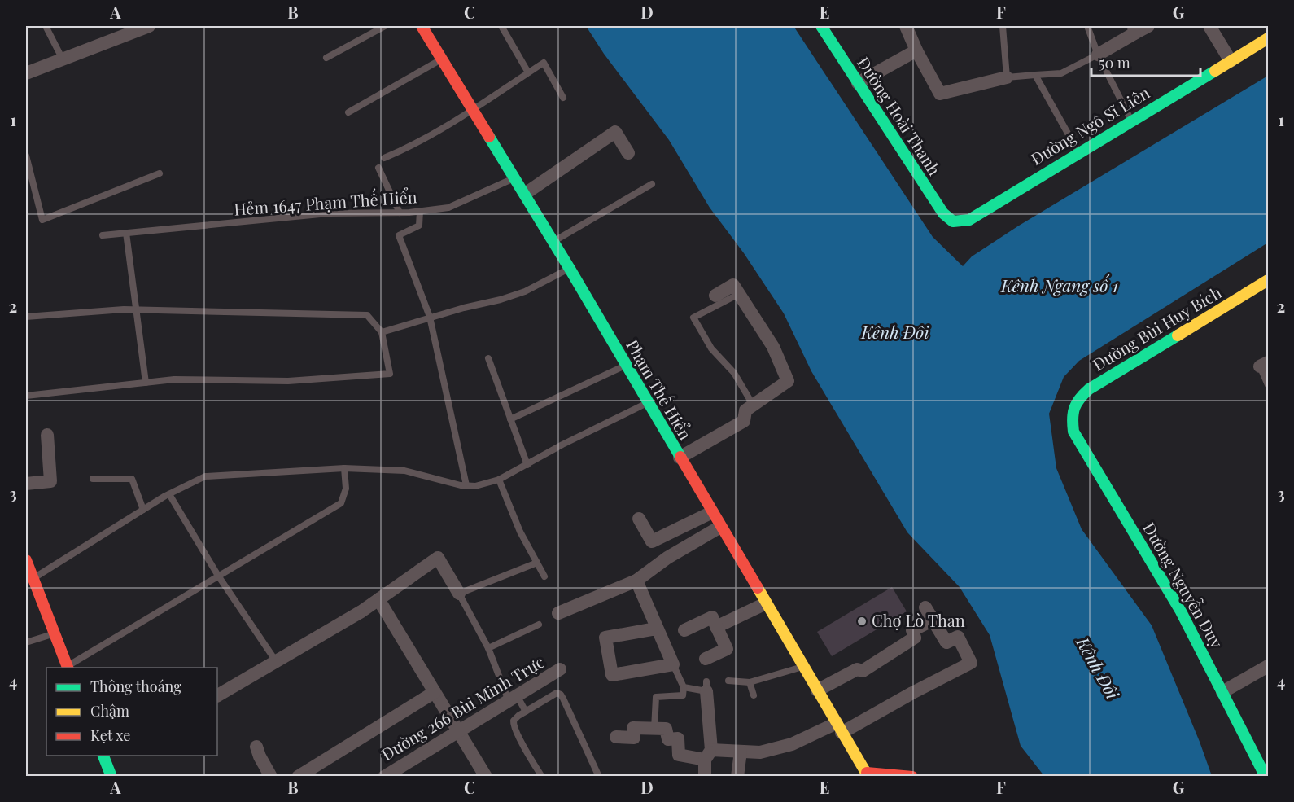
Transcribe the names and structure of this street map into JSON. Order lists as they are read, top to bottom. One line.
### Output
{"streets":{"street":["Đường Hoài Thanh","Đường Ngô Sĩ Liên","Đường Bùi Huy Bích","Phạm Thế Hiển","Đường Nguyễn Duy","Đường 266 Bùi Minh Trực"],"lane":["Hẻm 1647 Phạm Thế Hiển"]},"crossings":[["Đường Hoài Thanh","Đường Ngô Sĩ Liên"],["Hẻm 1647 Phạm Thế Hiển","Phạm Thế Hiển"],["Đường Bùi Huy Bích","Đường Nguyễn Duy"]],"water":["Kênh Ngang số 1","Kênh Đôi"],"places":["Chợ Lò Than"],"legend":["Thông thoáng","Chậm","Kẹt xe"],"scale_bar":"50 m","grid":{"columns":["A","B","C","D","E","F","G"],"rows":["1","2","3","4"]}}
